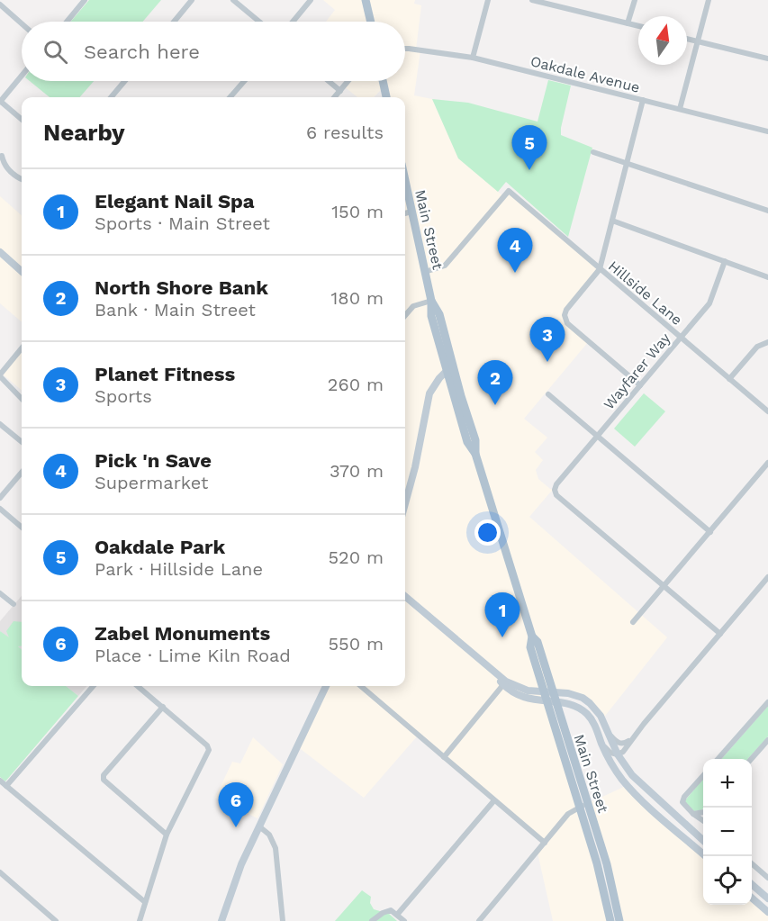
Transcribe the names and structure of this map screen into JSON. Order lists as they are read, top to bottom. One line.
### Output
{"streets":{"main road":["Main Street"],"street":["Oakdale Avenue","Hillside Lane","Wayfarer Way"]},"crossings":[["Main Street","Hillside Lane"],["Hillside Lane","Wayfarer Way"]],"north":"top","page":{"search":"Search here","heading":["Nearby","6 results"],"pins":["5","4","3","2","1","6"],"list":[{"mark":"1","name":"Elegant Nail Spa","note":"Sports · Main Street","value":"150 m"},{"mark":"2","name":"North Shore Bank","note":"Bank · Main Street","value":"180 m"},{"mark":"3","name":"Planet Fitness","note":"Sports","value":"260 m"},{"mark":"4","name":"Pick 'n Save","note":"Supermarket","value":"370 m"},{"mark":"5","name":"Oakdale Park","note":"Park · Hillside Lane","value":"520 m"},{"mark":"6","name":"Zabel Monuments","note":"Place · Lime Kiln Road","value":"550 m"}],"map_buttons":["+","−"]}}
